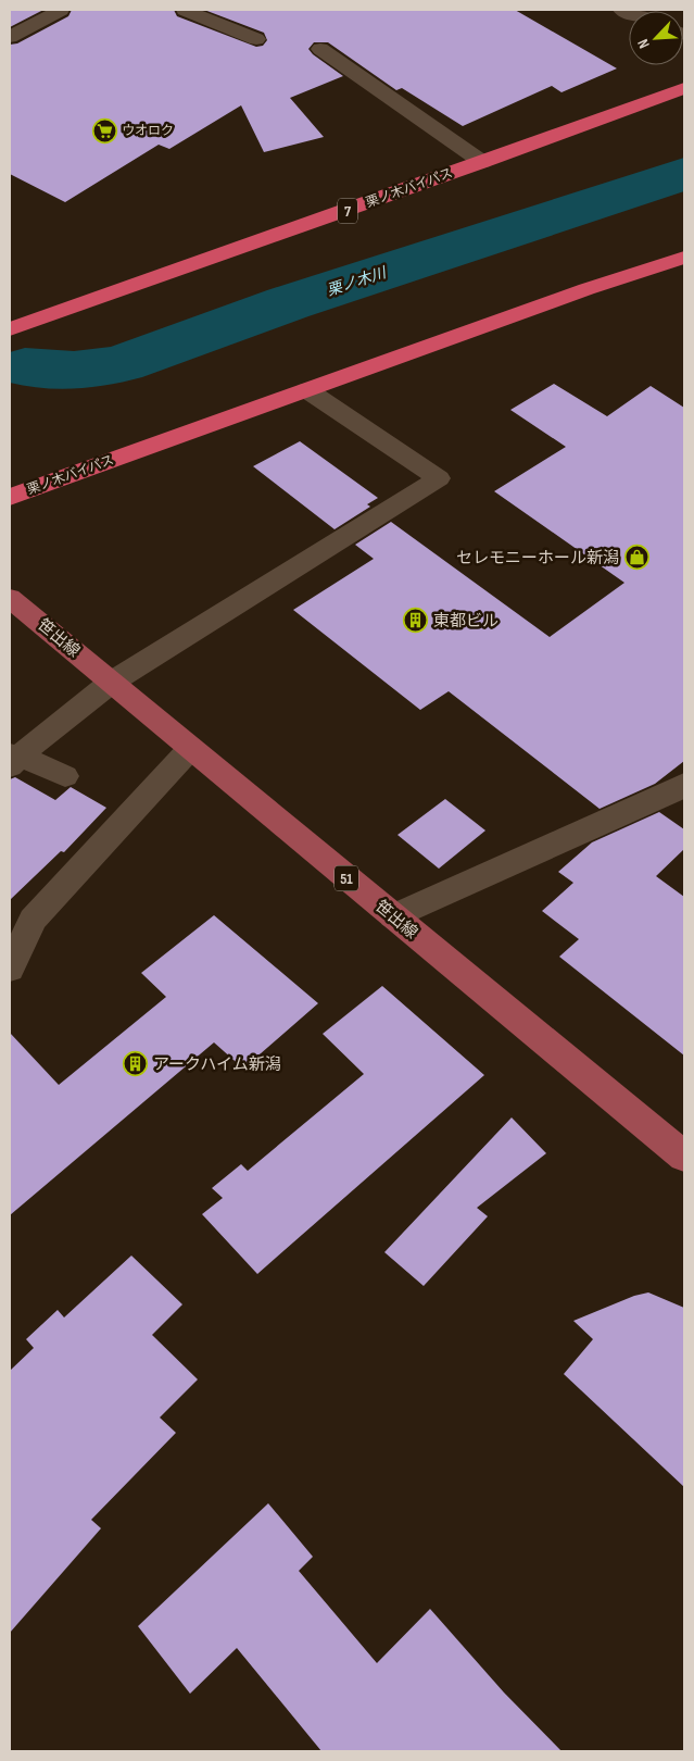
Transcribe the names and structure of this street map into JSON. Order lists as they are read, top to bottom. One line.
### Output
{"streets":{"highway":["栗ノ木バイパス","7"],"main road":["笹出線","51"]},"water":["栗ノ木川"],"places":{"supermarket":["ウオロク"],"shop":["セレモニーホール新潟"],"building":["東都ビル","アークハイム新潟"]},"north":"bottom left"}
